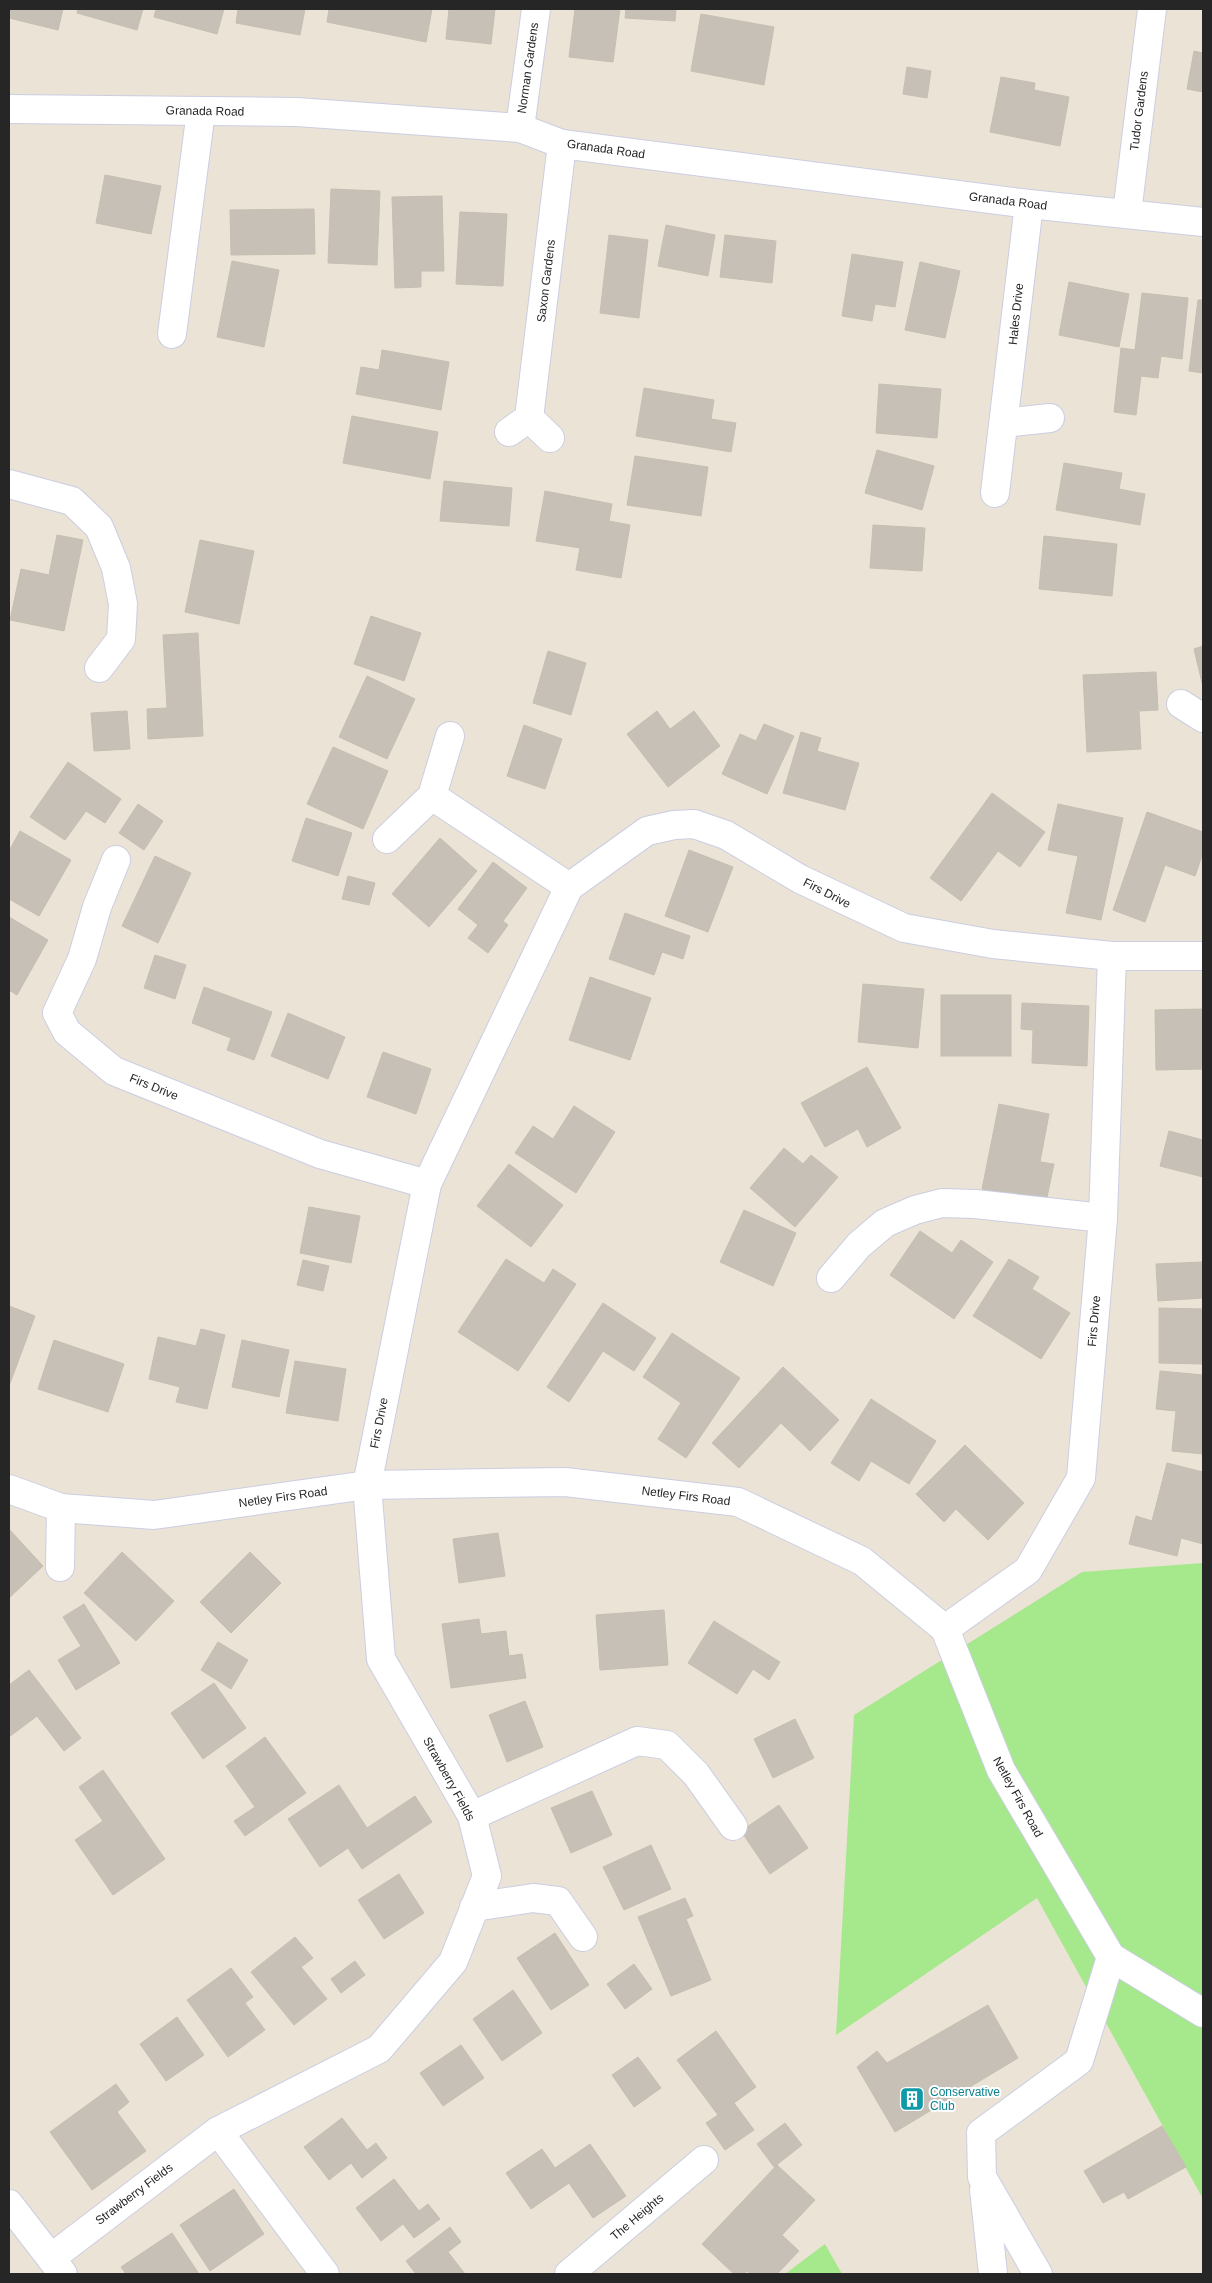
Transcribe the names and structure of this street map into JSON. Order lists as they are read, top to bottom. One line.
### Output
{"streets":{"street":["Norman Gardens","Granada Road","Tudor Gardens","Saxon Gardens","Hales Drive","Firs Drive","Netley Firs Road","Strawberry Fields","The Heights"]},"crossings":[["Norman Gardens","Granada Road"],["Granada Road","Tudor Gardens"],["Granada Road","Saxon Gardens"],["Granada Road","Hales Drive"],["Firs Drive","Netley Firs Road"],["Firs Drive","Strawberry Fields"],["Netley Firs Road","Strawberry Fields"]],"places":{"building":["Conservative Club"]}}
